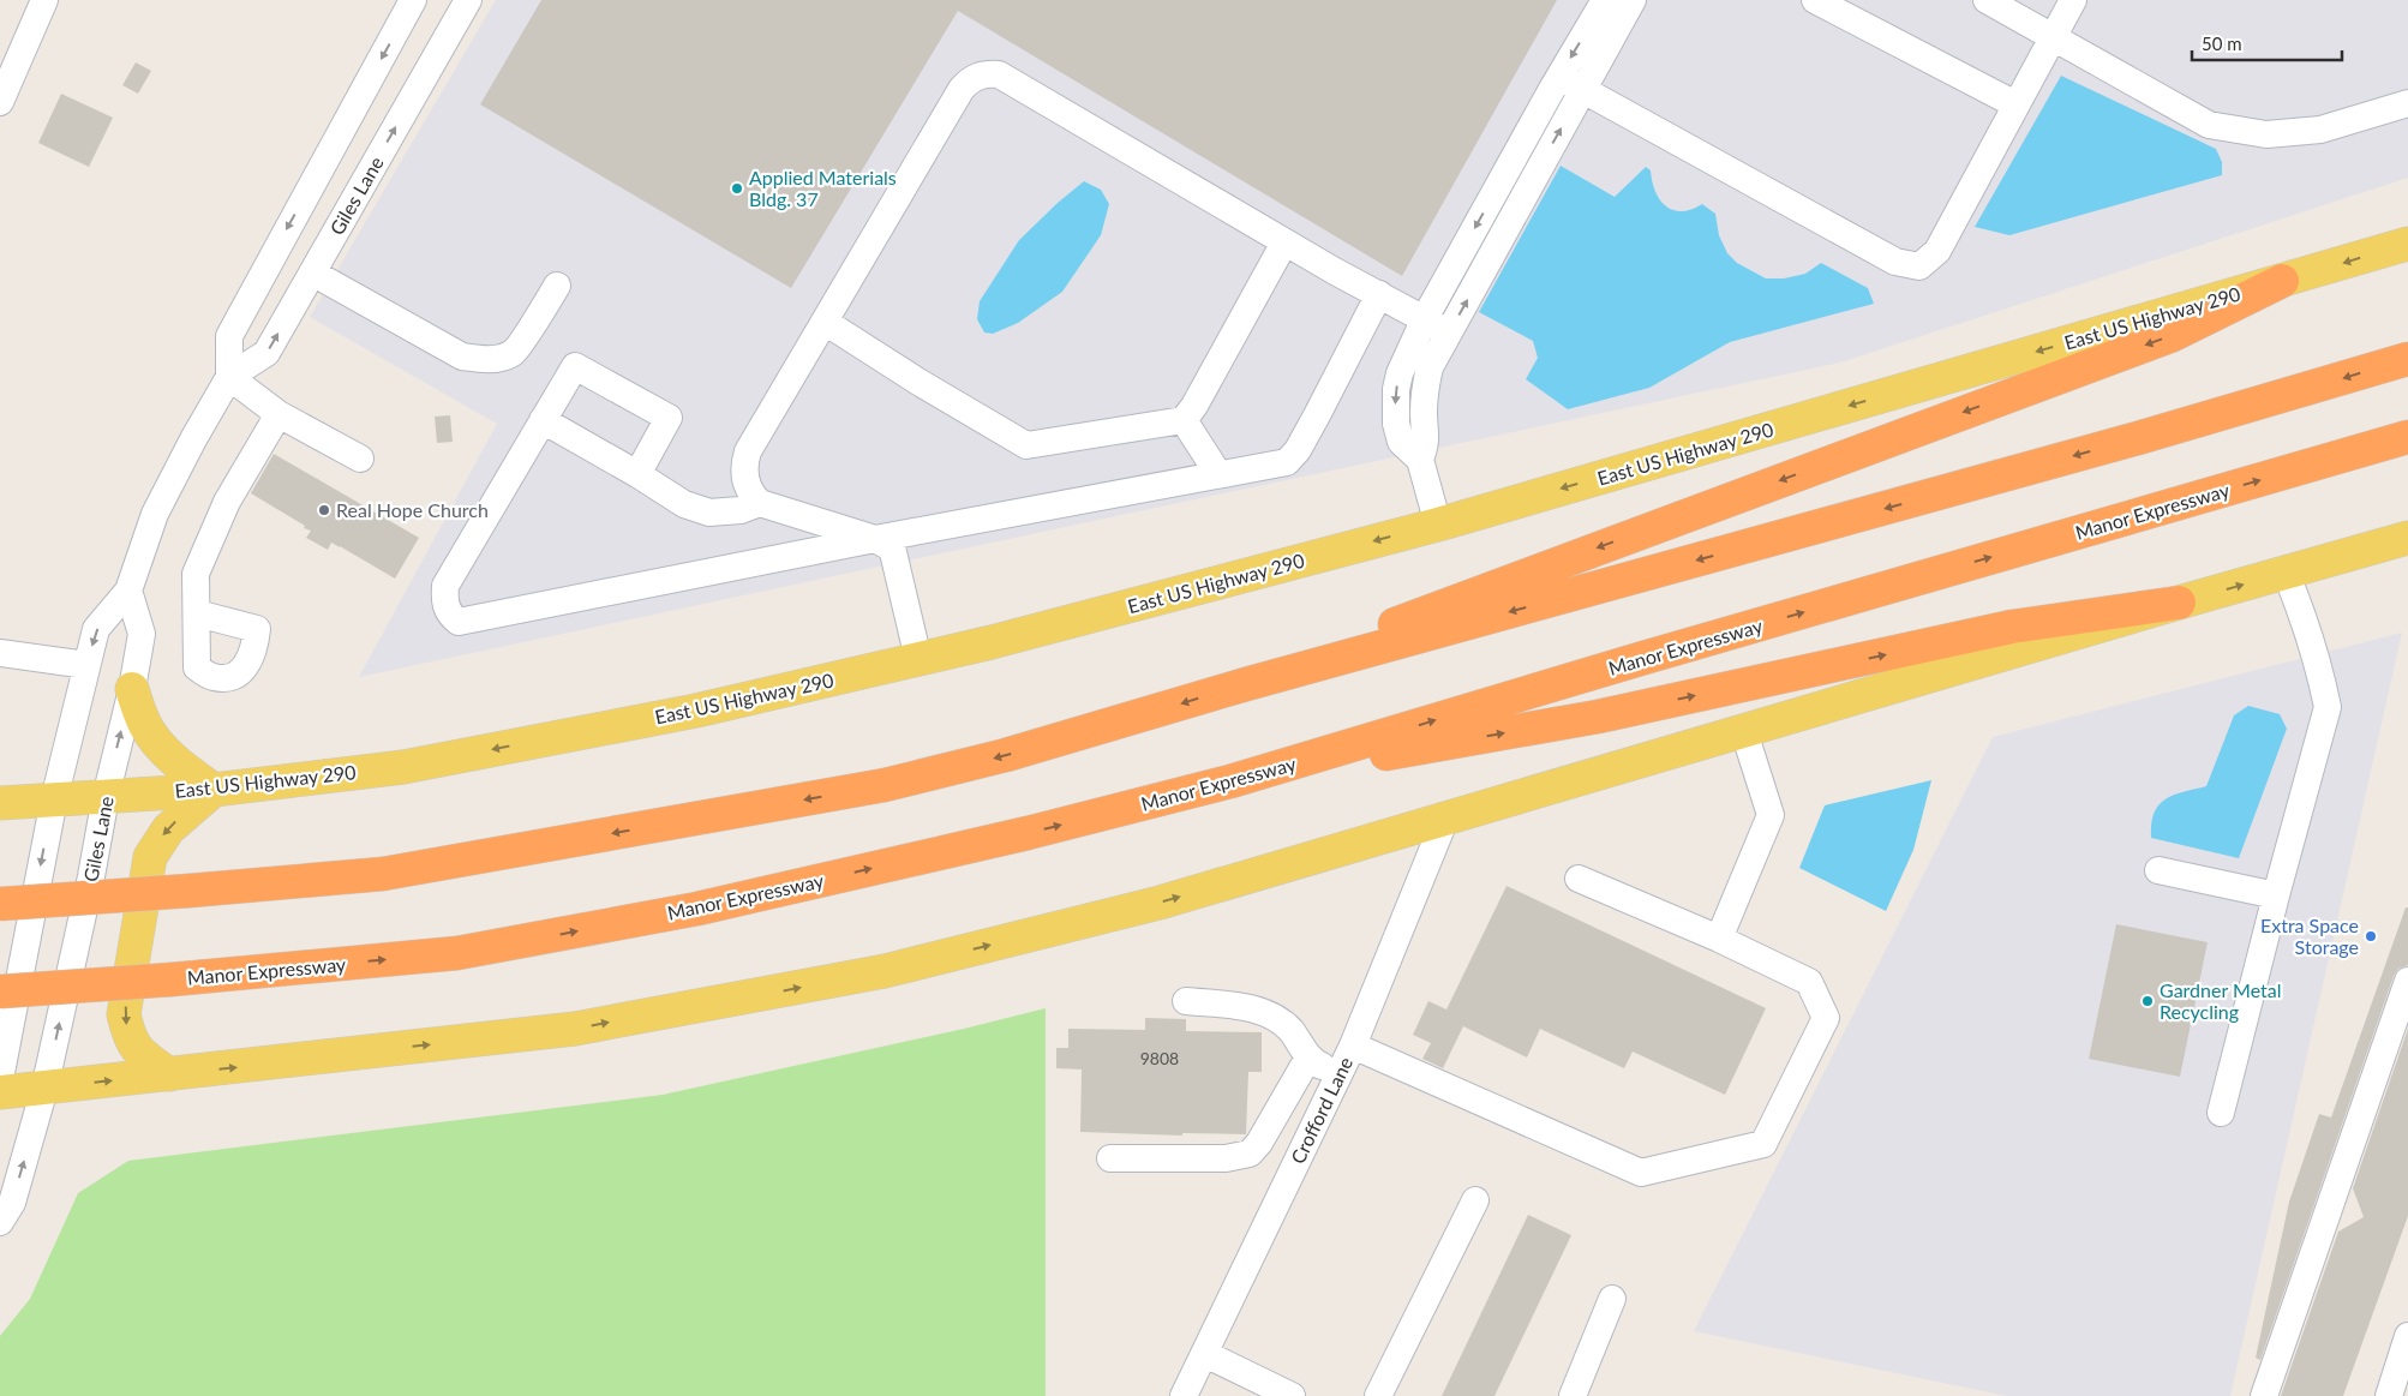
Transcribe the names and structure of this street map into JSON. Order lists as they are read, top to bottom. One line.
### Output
{"streets":{"highway":["Manor Expressway"],"main road":["East US Highway 290"],"street":["Giles Lane","Crofford Lane"]},"crossings":[["Giles Lane","East US Highway 290"]],"places":["Applied Materials Bldg. 37","Real Hope Church","Extra Space Storage","Gardner Metal Recycling"],"house_numbers":["9808"],"scale_bar":"50 m"}
